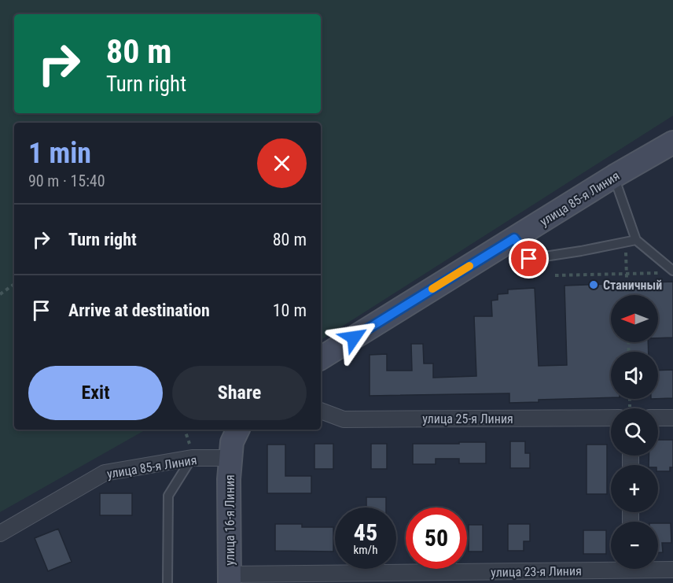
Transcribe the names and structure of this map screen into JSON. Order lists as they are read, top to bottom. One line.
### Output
{"streets":{"main road":["улица 85-я Линия","улица 16-я Линия"],"street":["улица 25-я Линия","улица 23-я Линия"]},"crossings":[["улица 85-я Линия","улица 16-я Линия"],["улица 16-я Линия","улица 23-я Линия"]],"places":["Станичный"],"north":"left","page":{"turn":["80 m","Turn right"],"heading":["1 min","90 m · 15:40"],"list":[{"name":"Turn right","value":"80 m"},{"name":"Arrive at destination","value":"10 m"}],"map_buttons":["+","−"],"buttons":["Exit","Share"],"speed":"45 km/h","limit":"50"}}
